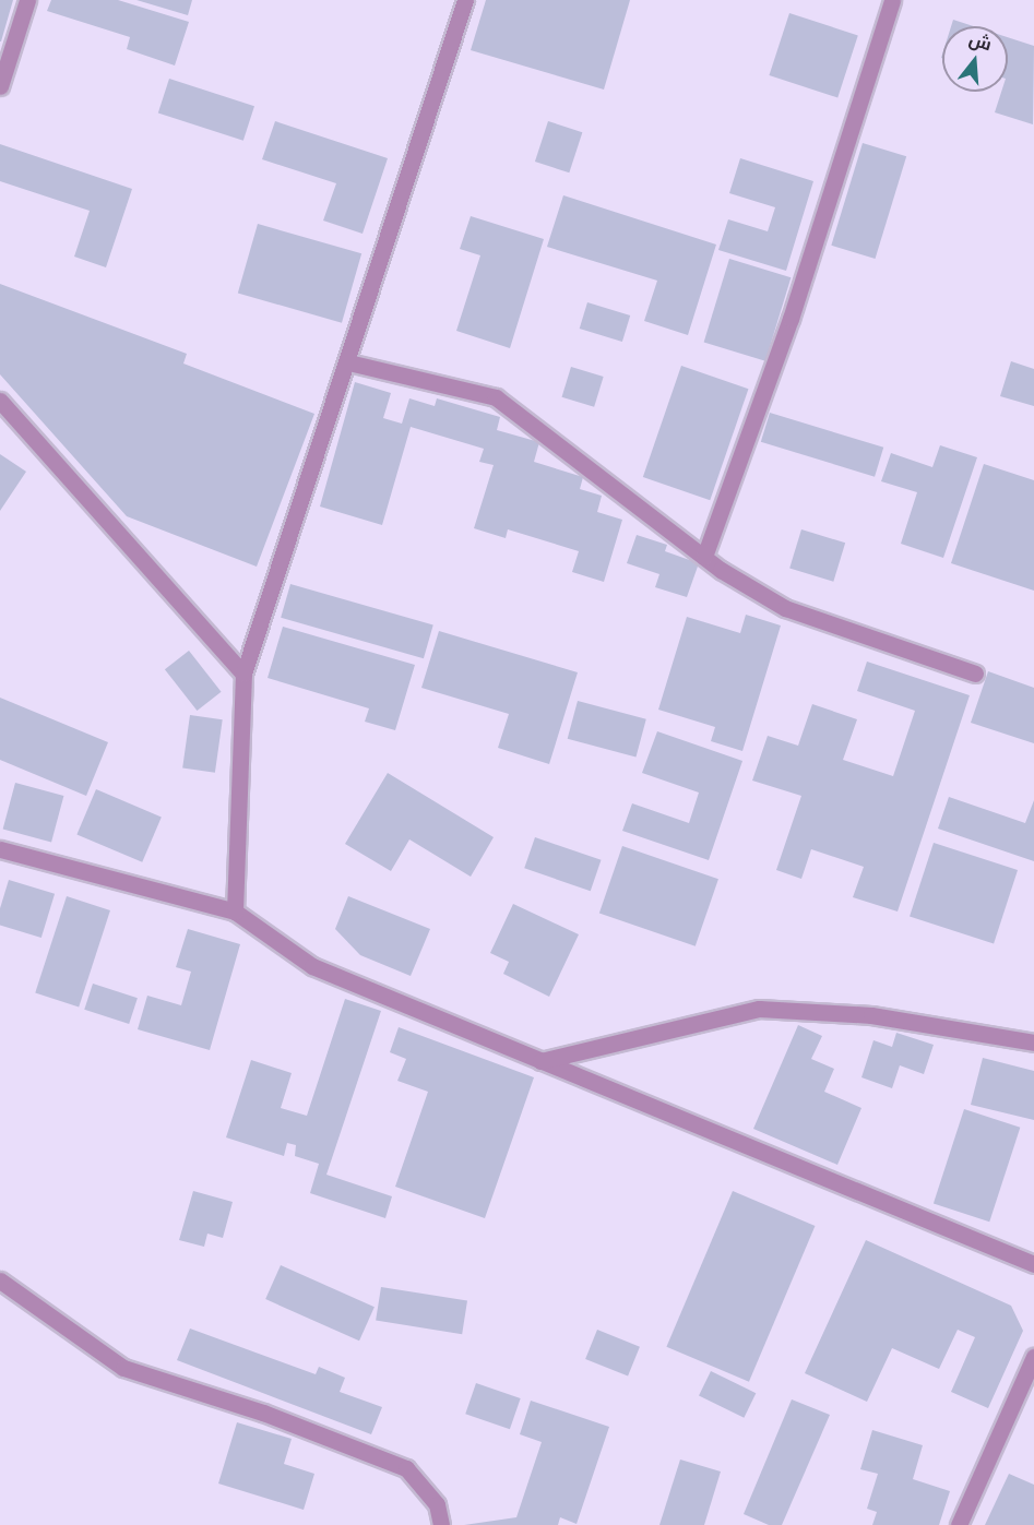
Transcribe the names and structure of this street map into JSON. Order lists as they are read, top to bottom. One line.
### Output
{"north":"top"}
